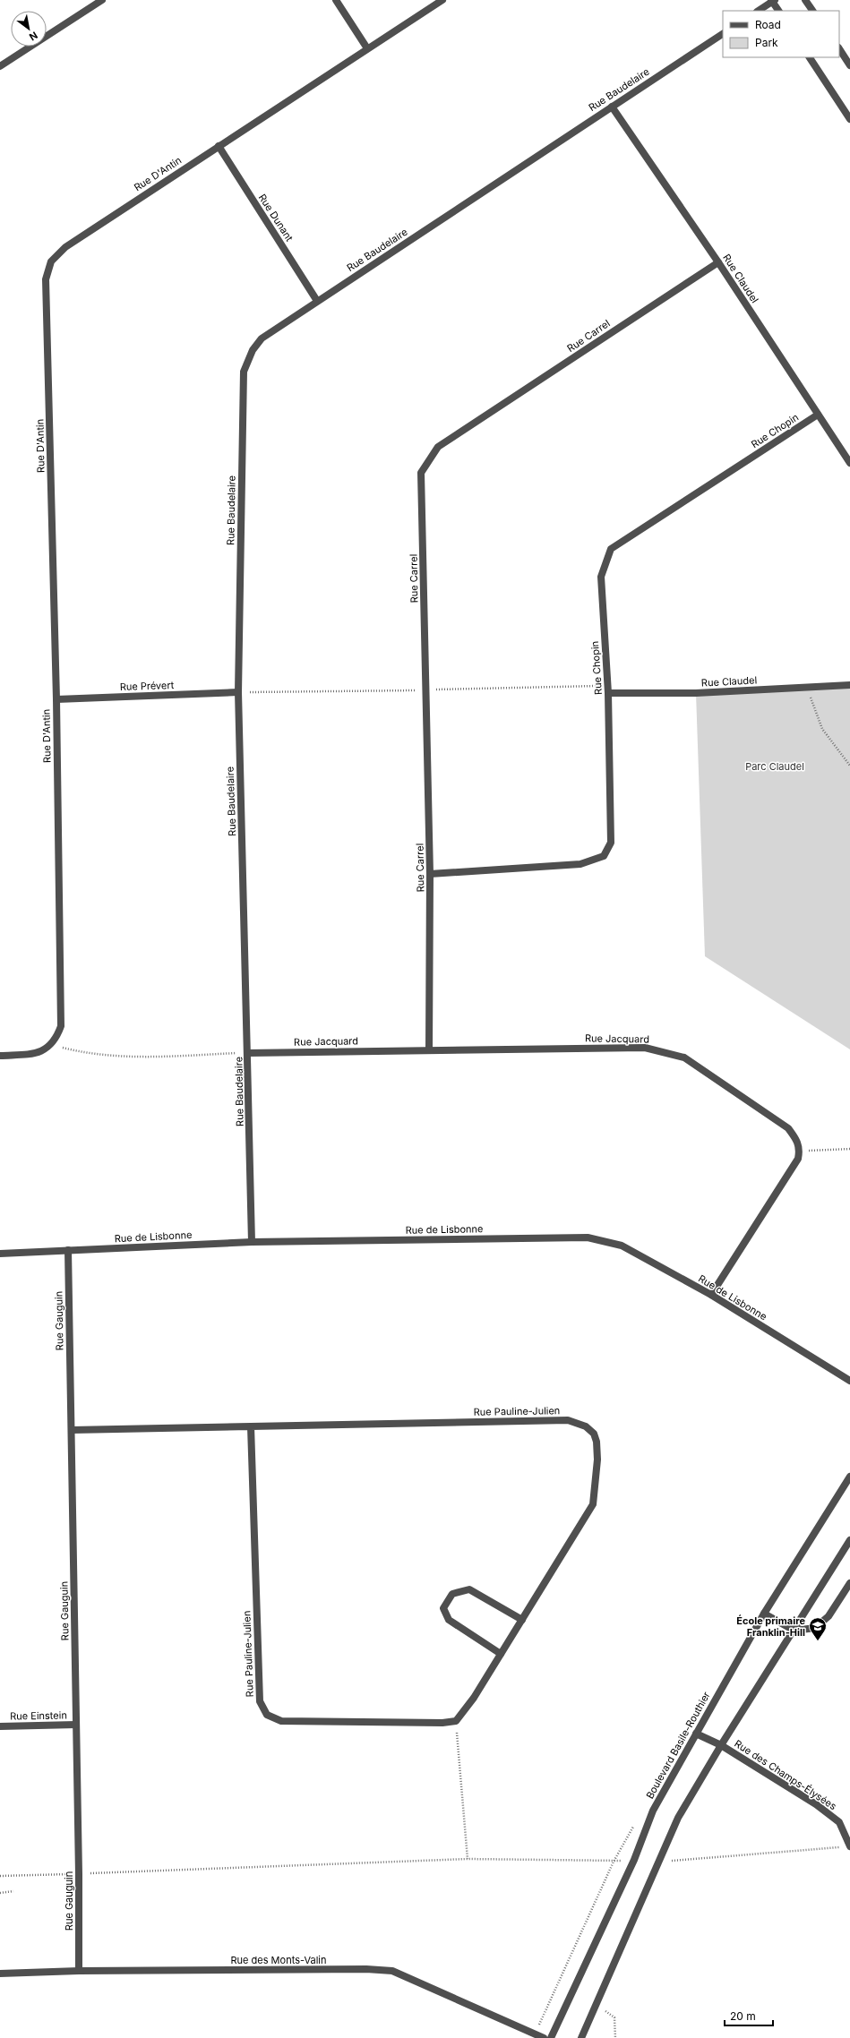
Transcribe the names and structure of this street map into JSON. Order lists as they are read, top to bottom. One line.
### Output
{"streets":{"street":["Rue Baudelaire","Rue D'Antin","Rue Dunant","Rue Claudel","Rue Carrel","Rue Chopin","Rue Prévert","Rue Jacquard","Rue de Lisbonne","Rue Gauguin","Rue Pauline-Julien","Rue Einstein","Boulevard Basile-Routhier","Rue des Champs-Élysées","Rue des Monts-Valin"]},"crossings":[["Rue Baudelaire","Rue Dunant"],["Rue Baudelaire","Rue Claudel"],["Rue Baudelaire","Rue Prévert"],["Rue Baudelaire","Rue Jacquard"],["Rue Baudelaire","Rue de Lisbonne"],["Rue D'Antin","Rue Dunant"],["Rue D'Antin","Rue Prévert"],["Rue Claudel","Rue Carrel"],["Rue Claudel","Rue Chopin"],["Rue Carrel","Rue Chopin"],["Rue Carrel","Rue Jacquard"],["Rue de Lisbonne","Rue Gauguin"],["Rue Gauguin","Rue Pauline-Julien"],["Rue Gauguin","Rue Einstein"],["Rue Gauguin","Rue des Monts-Valin"],["Boulevard Basile-Routhier","Rue des Champs-Élysées"]],"parks":["Parc Claudel"],"places":{"school or university":["École primaire Franklin-Hill"]},"legend":["Road","Park"],"scale_bar":"20 m","north":"bottom right"}
